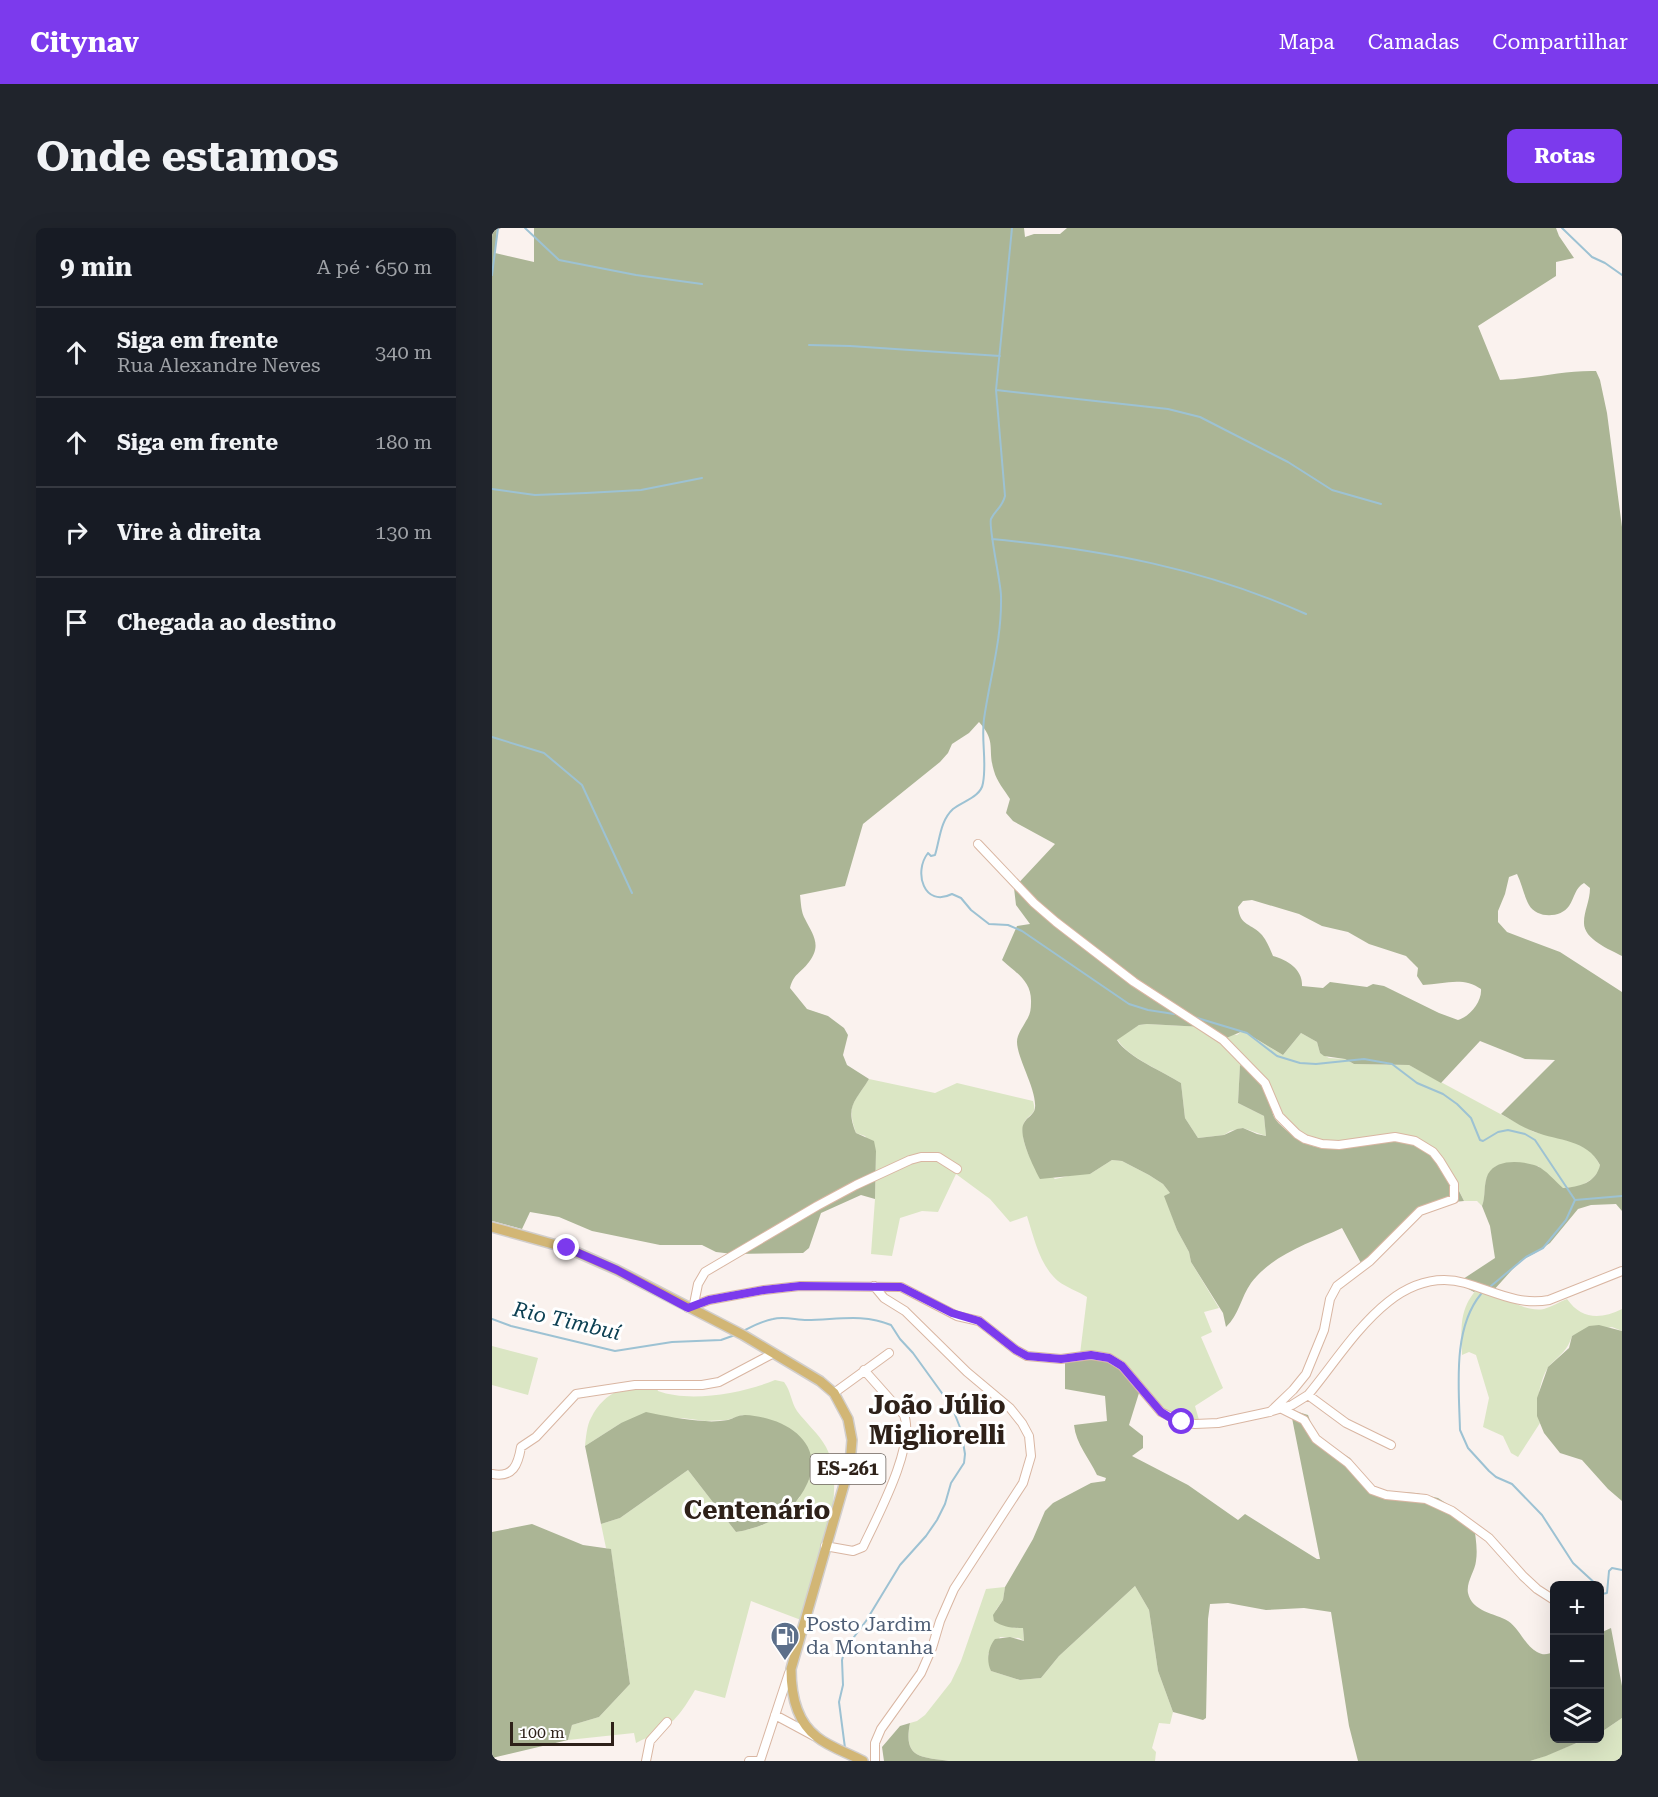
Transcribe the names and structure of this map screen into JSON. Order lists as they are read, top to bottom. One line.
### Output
{"streets":{"main road":["ES-261"]},"districts":["João Júlio Migliorelli","Centenário"],"water":["Rio Timbuí"],"places":{"fuel station":["Posto Jardim da Montanha"]},"scale_bar":"100 m","page":{"header":"Citynav","nav":["Mapa","Camadas","Compartilhar"],"buttons":"Rotas","title":"Onde estamos","heading":["9 min","A pé · 650 m"],"list":[["Siga em frente","Rua Alexandre Neves","340 m"],["Siga em frente","180 m"],["Vire à direita","130 m"],"Chegada ao destino"],"map_buttons":["+","−"],"scale":"100 m"}}
